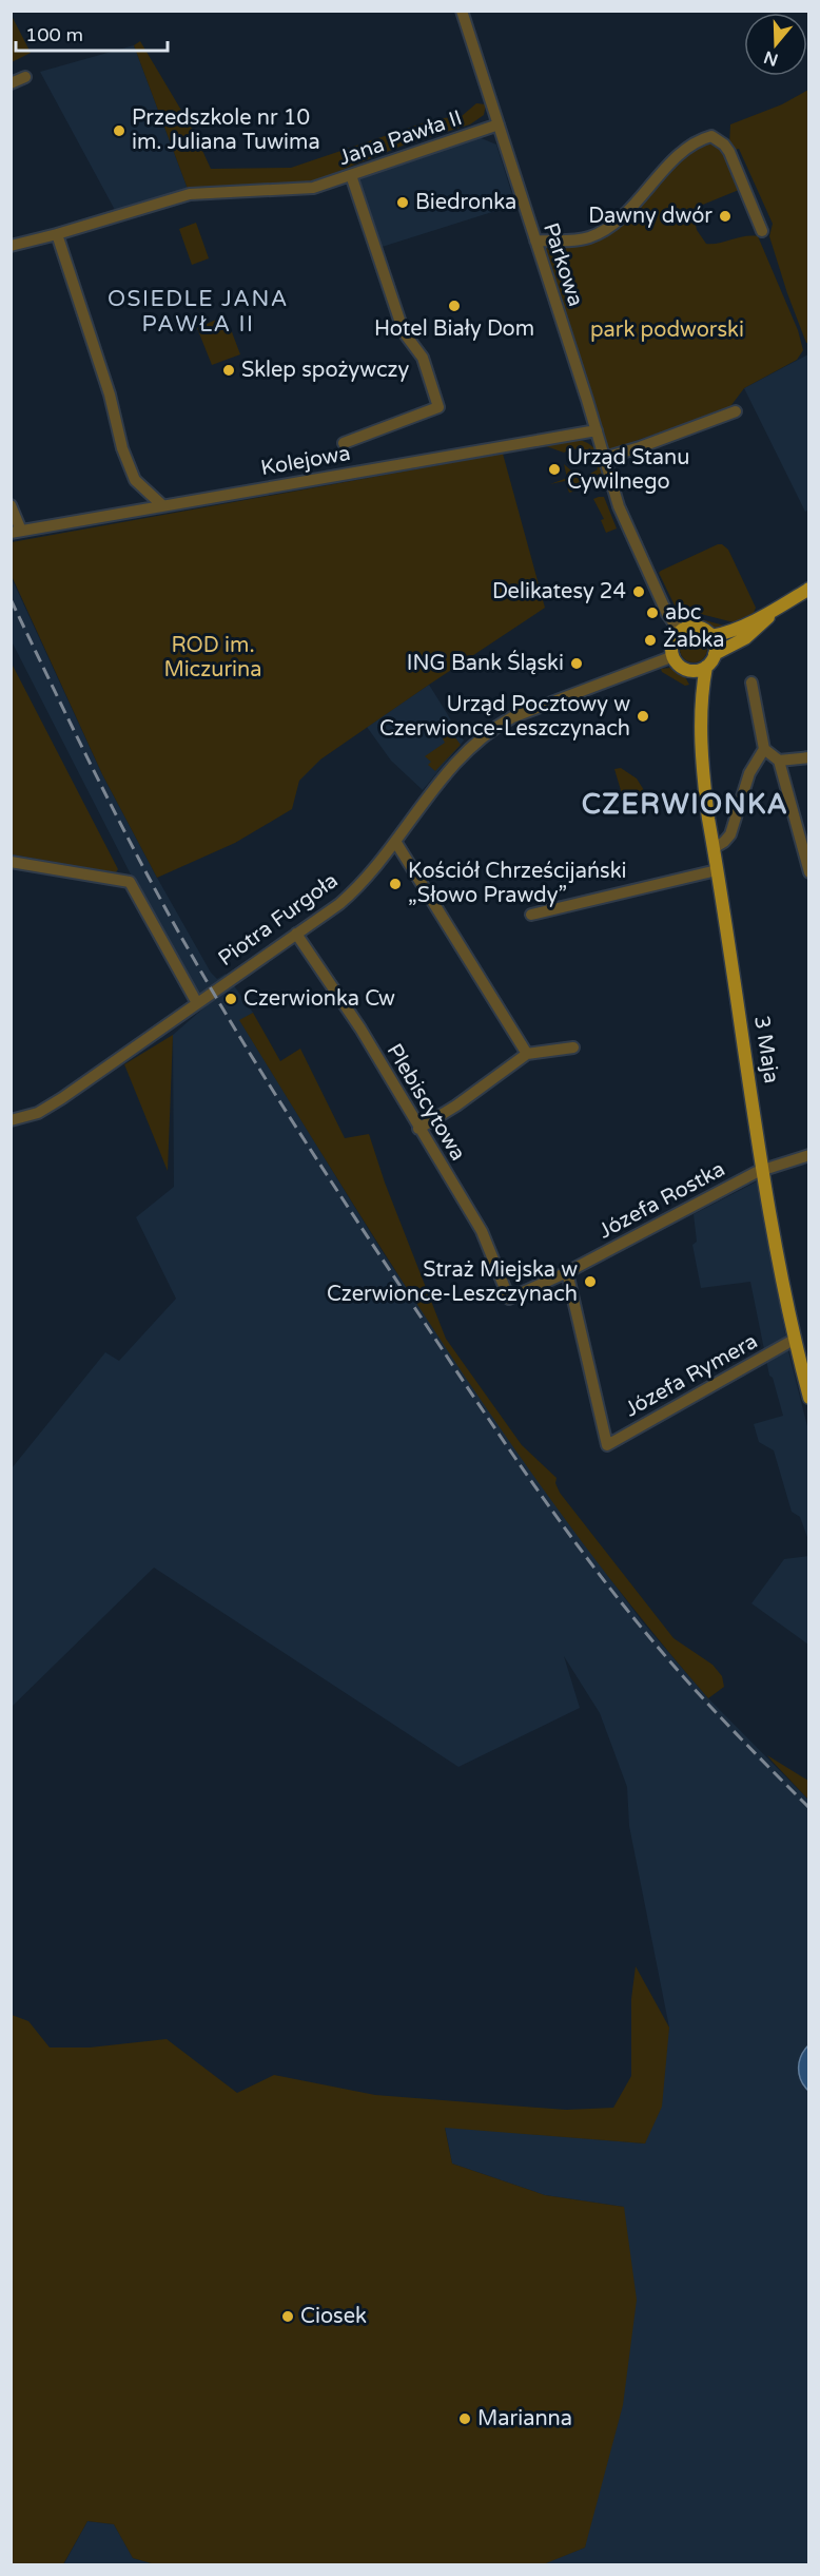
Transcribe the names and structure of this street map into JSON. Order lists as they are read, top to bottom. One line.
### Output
{"streets":{"main road":["3 Maja"],"street":["Jana Pawła II","Parkowa","Kolejowa","Piotra Furgoła","Plebiscytowa","Józefa Rostka","Józefa Rymera"]},"crossings":[["Jana Pawła II","Parkowa"],["Parkowa","Kolejowa"],["Parkowa","Piotra Furgoła"],["Parkowa","3 Maja"],["Piotra Furgoła","3 Maja"],["Piotra Furgoła","Plebiscytowa"],["3 Maja","Józefa Rostka"],["3 Maja","Józefa Rymera"],["Plebiscytowa","Józefa Rostka"],["Józefa Rostka","Józefa Rymera"]],"districts":["OSIEDLE JANA PAWŁA II","CZERWIONKA"],"parks":["park podworski","ROD im. Miczurina"],"places":["Przedszkole nr 10 im. Juliana Tuwima","Biedronka","Dawny dwór","Hotel Biały Dom","Sklep spożywczy","Urząd Stanu Cywilnego","Delikatesy 24","abc","Żabka","ING Bank Śląski","Urząd Pocztowy w Czerwionce-Leszczynach","Kościół Chrześcijański „Słowo Prawdy”","Czerwionka Cw","Straż Miejska w Czerwionce-Leszczynach","Ciosek","Marianna"],"scale_bar":"100 m","north":"bottom"}
